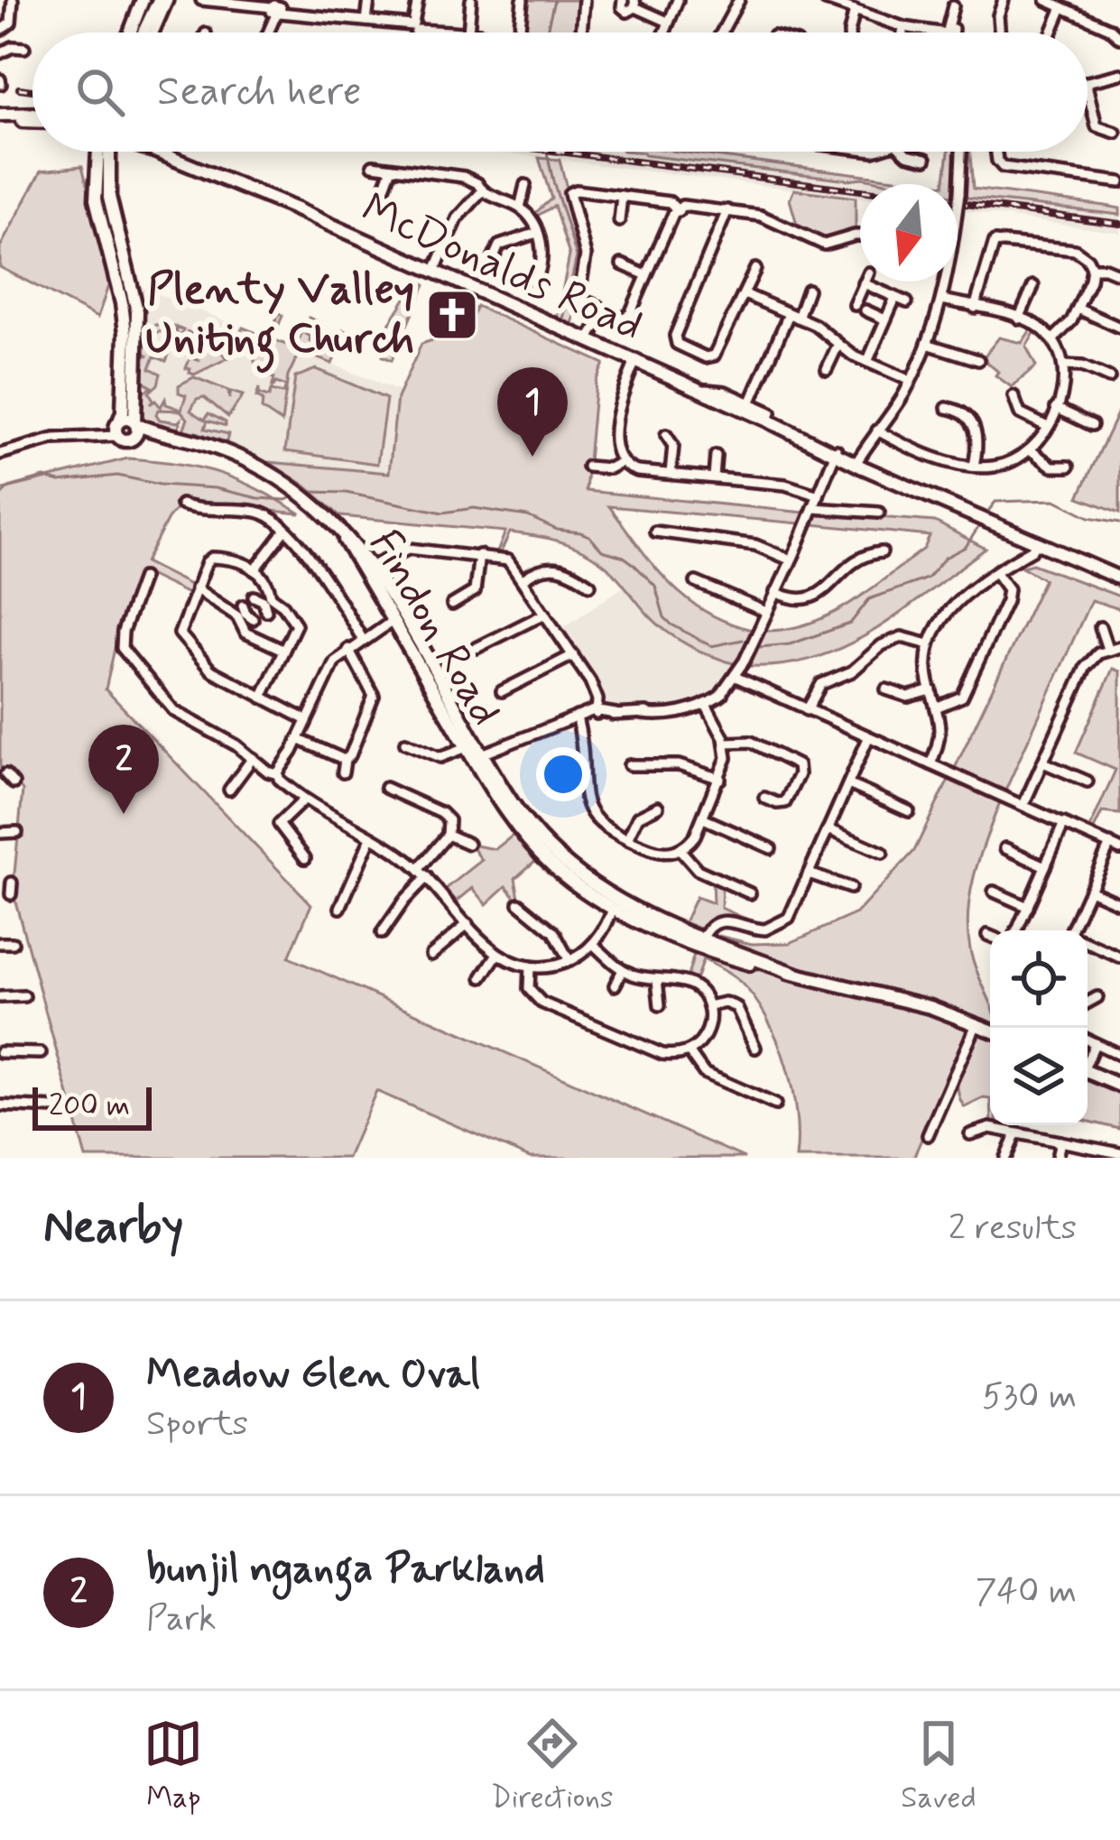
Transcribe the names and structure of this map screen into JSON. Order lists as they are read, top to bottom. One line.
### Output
{"streets":{"main road":["McDonalds Road","Findon Road"]},"places":{"church":["Plenty Valley Uniting Church"]},"scale_bar":"200 m","north":"bottom","page":{"search":"Search here","pins":["1","2"],"scale":"200 m","heading":["Nearby","2 results"],"list":[{"mark":"1","name":"Meadow Glen Oval","note":"Sports","value":"530 m"},{"mark":"2","name":"bunjil nganga Parkland","note":"Park","value":"740 m"}],"nav":["Map","Directions","Saved"]}}
